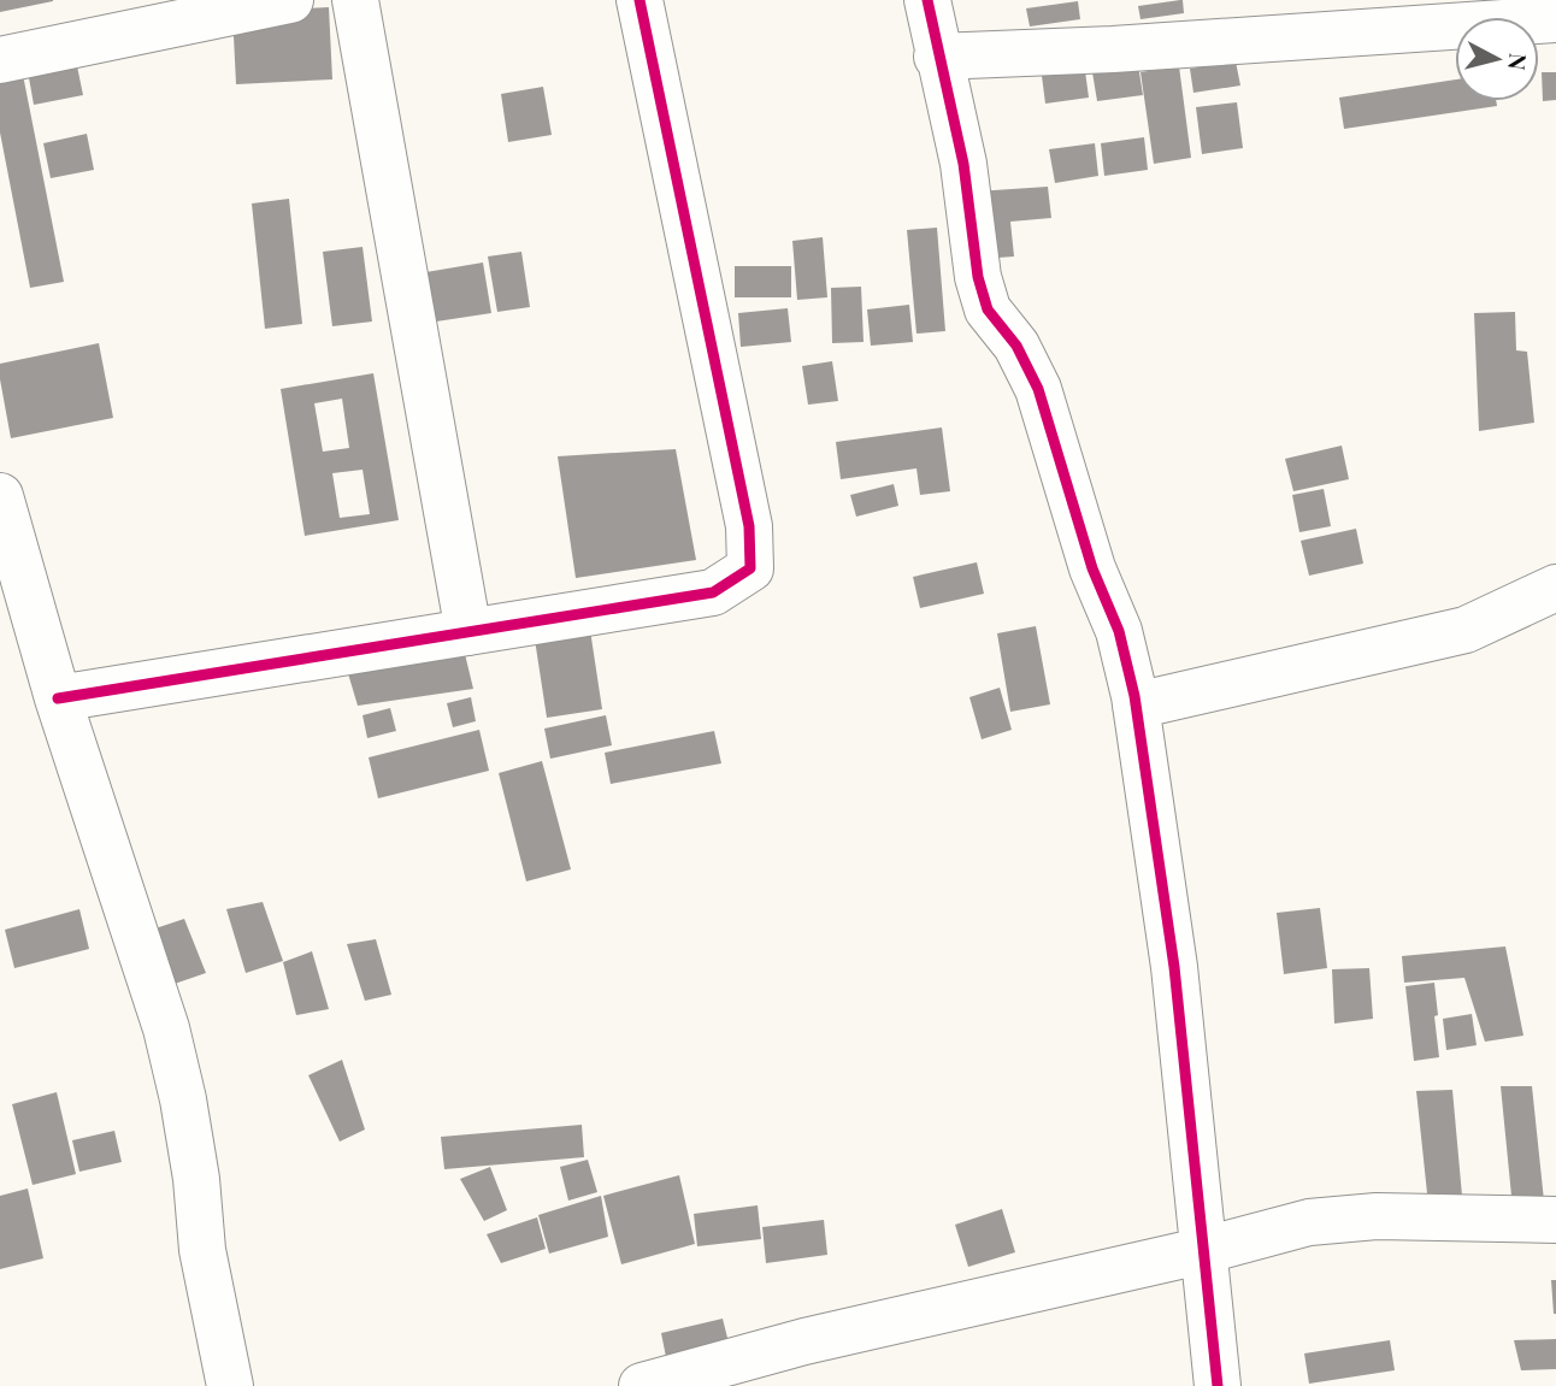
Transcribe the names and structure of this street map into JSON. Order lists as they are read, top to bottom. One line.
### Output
{"north":"right"}
